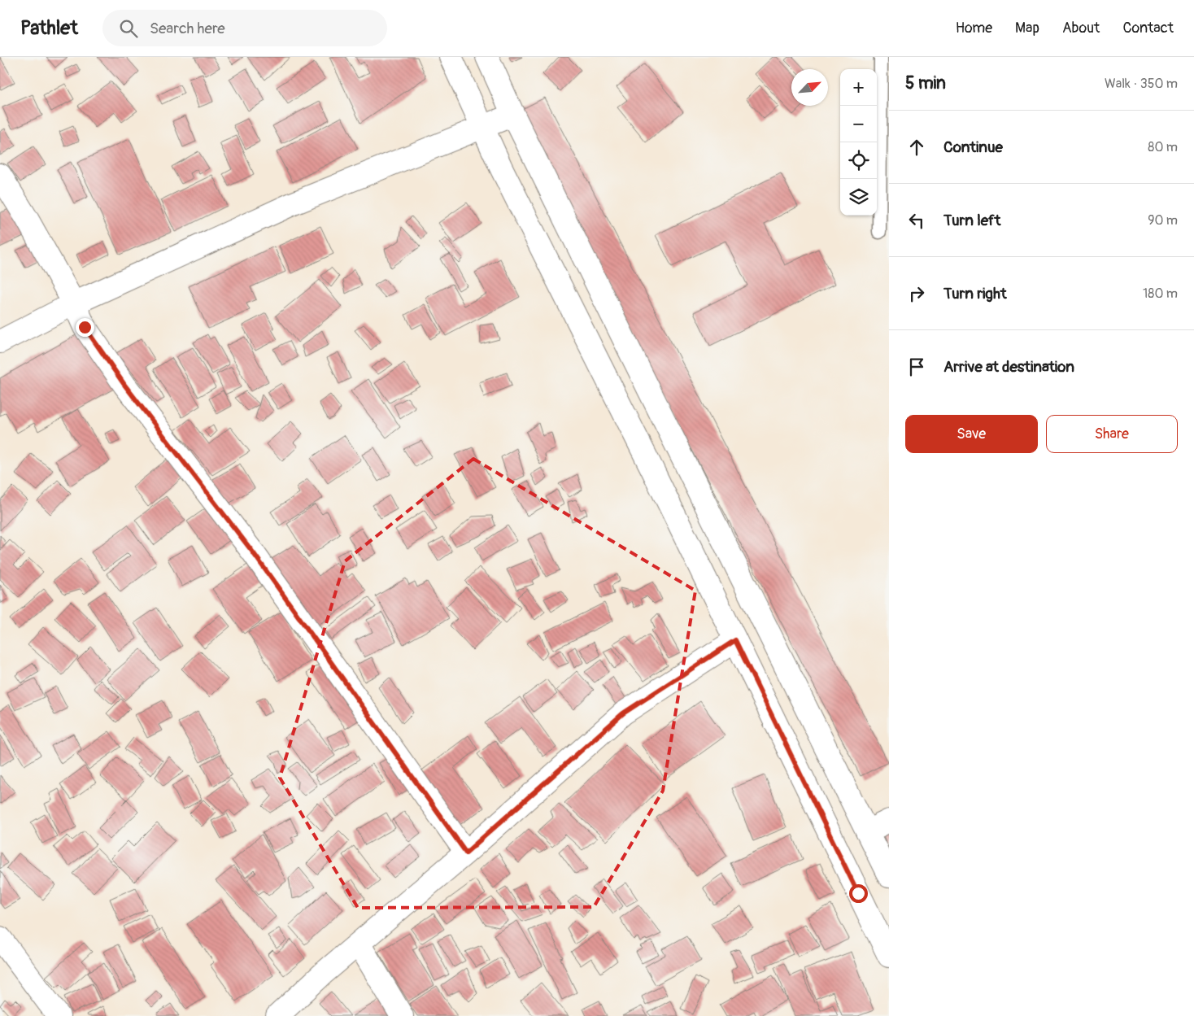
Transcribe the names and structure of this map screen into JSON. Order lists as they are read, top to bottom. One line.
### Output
{"north":"top right","page":{"header":"Pathlet","search":"Search here","nav":["Home","Map","About","Contact"],"heading":["5 min","Walk · 350 m"],"map_buttons":["+","−"],"list":[["Continue","80 m"],["Turn left","90 m"],["Turn right","180 m"],"Arrive at destination"],"buttons":["Save","Share"]}}
